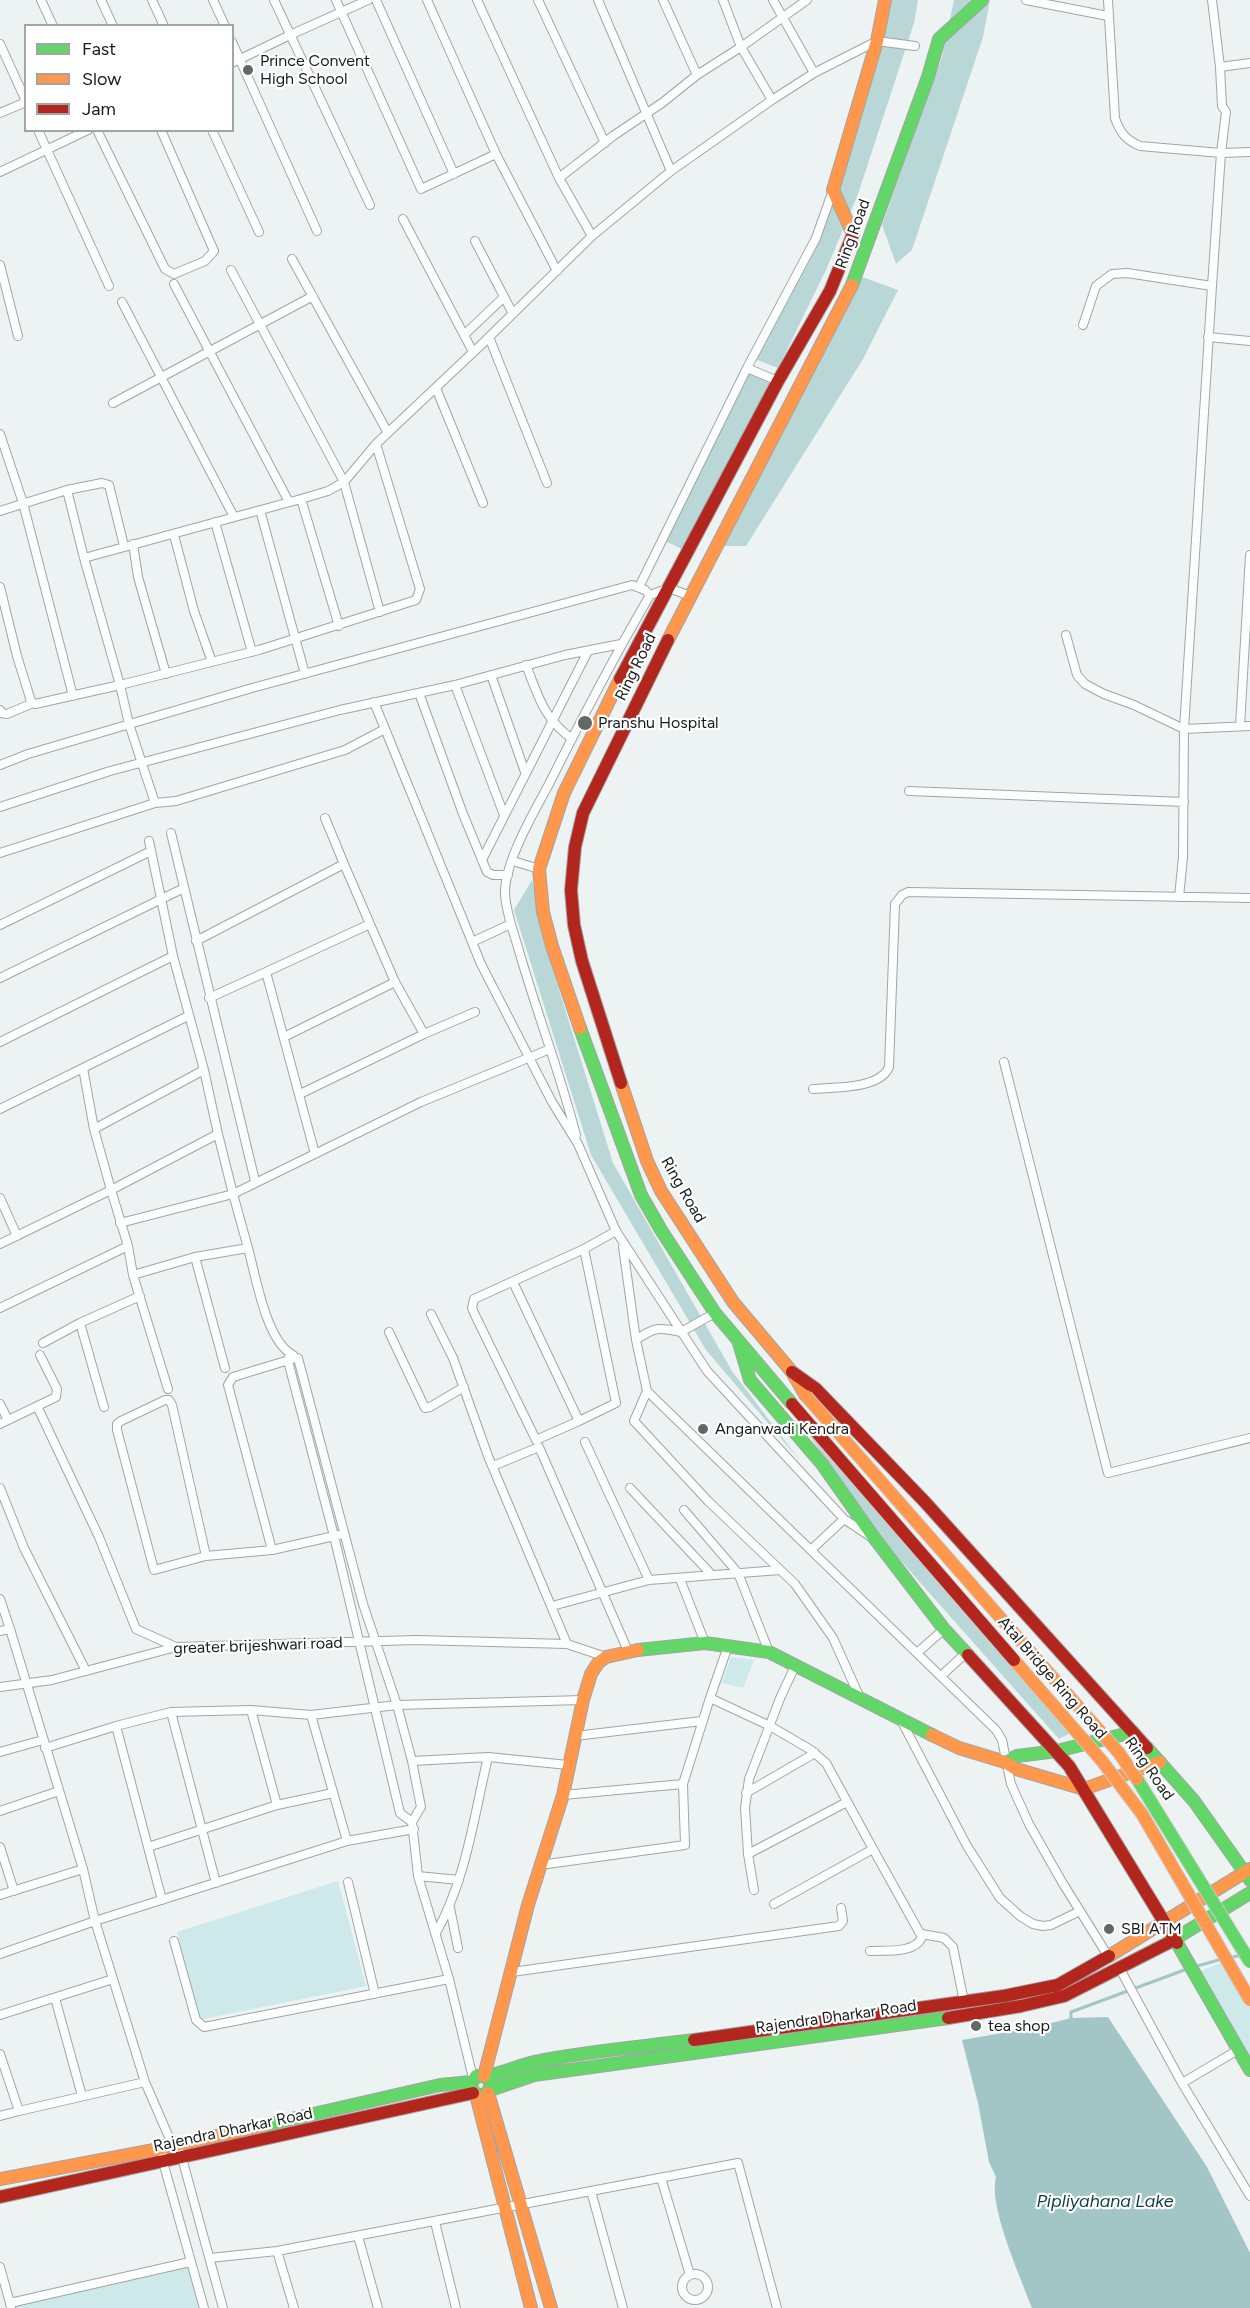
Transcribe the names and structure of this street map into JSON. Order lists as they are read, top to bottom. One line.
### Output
{"streets":{"main road":["Ring Road","Atal Bridge Ring Road","Rajendra Dharkar Road"],"street":["greater brijeshwari road"]},"crossings":[["Ring Road","Atal Bridge Ring Road"]],"water":["Pipliyahana Lake"],"places":["Prince Convent High School","Pranshu Hospital","Anganwadi Kendra","SBI ATM","tea shop"],"legend":["Fast","Slow","Jam"]}
